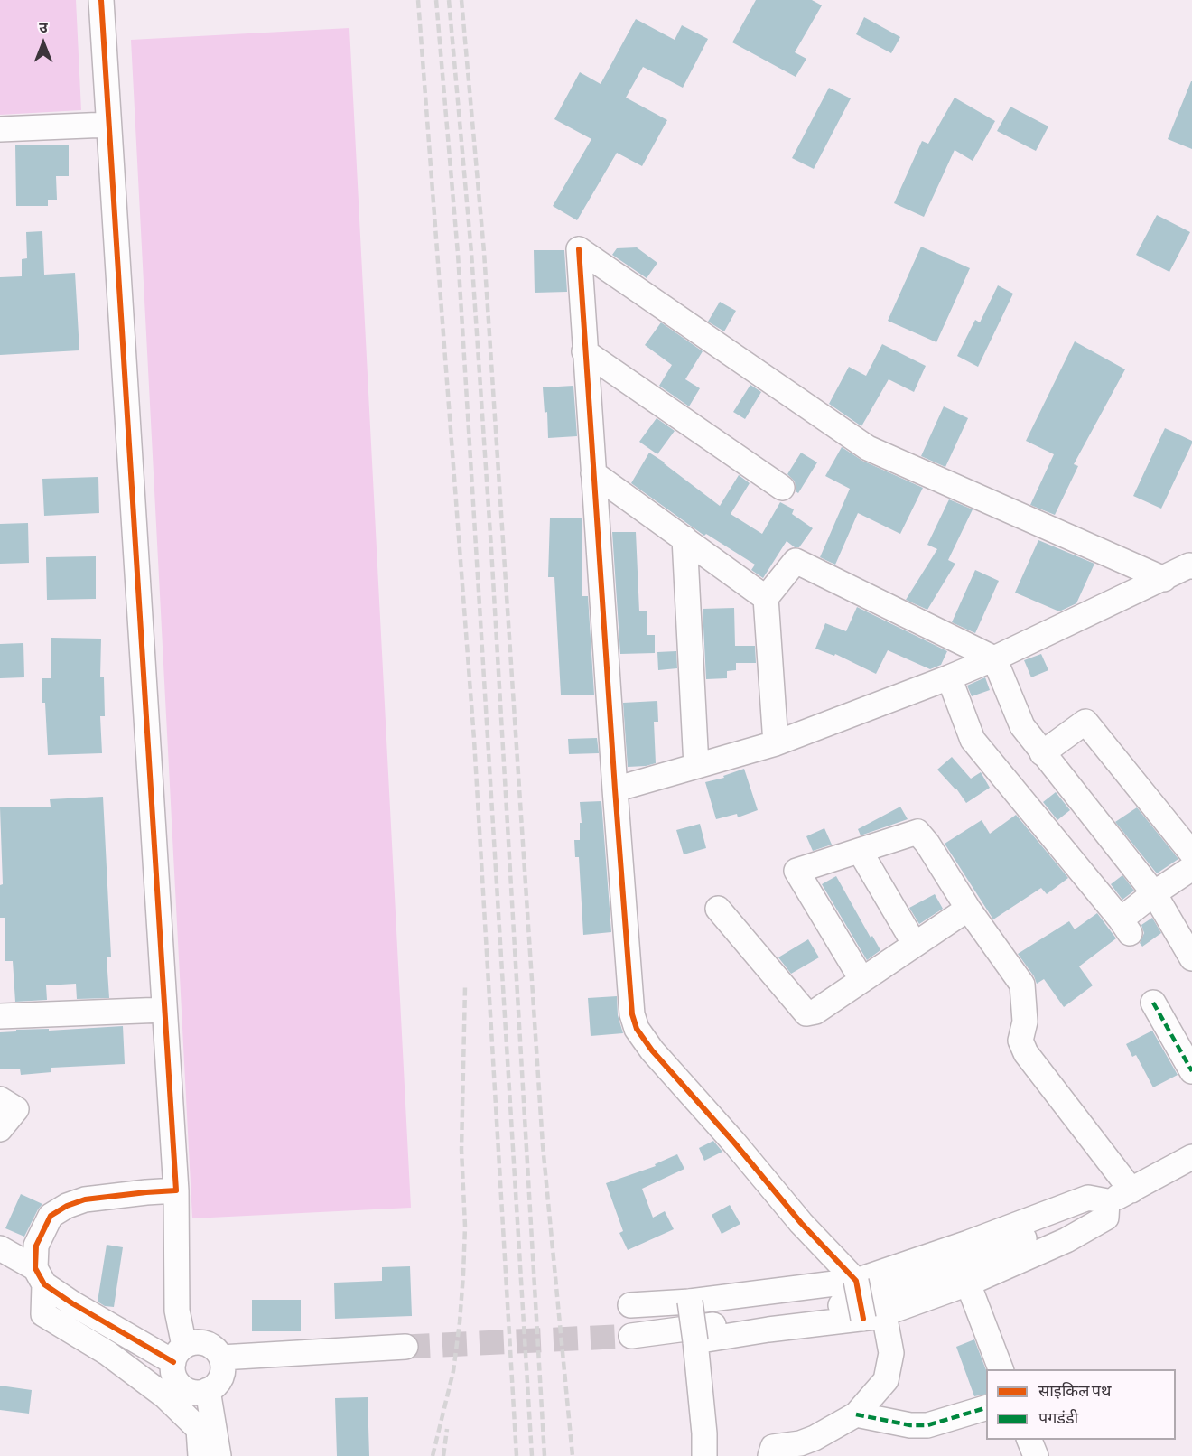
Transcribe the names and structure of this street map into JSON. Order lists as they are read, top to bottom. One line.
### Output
{"legend":["साइकिल पथ","पगडंडी"],"north":"top"}
